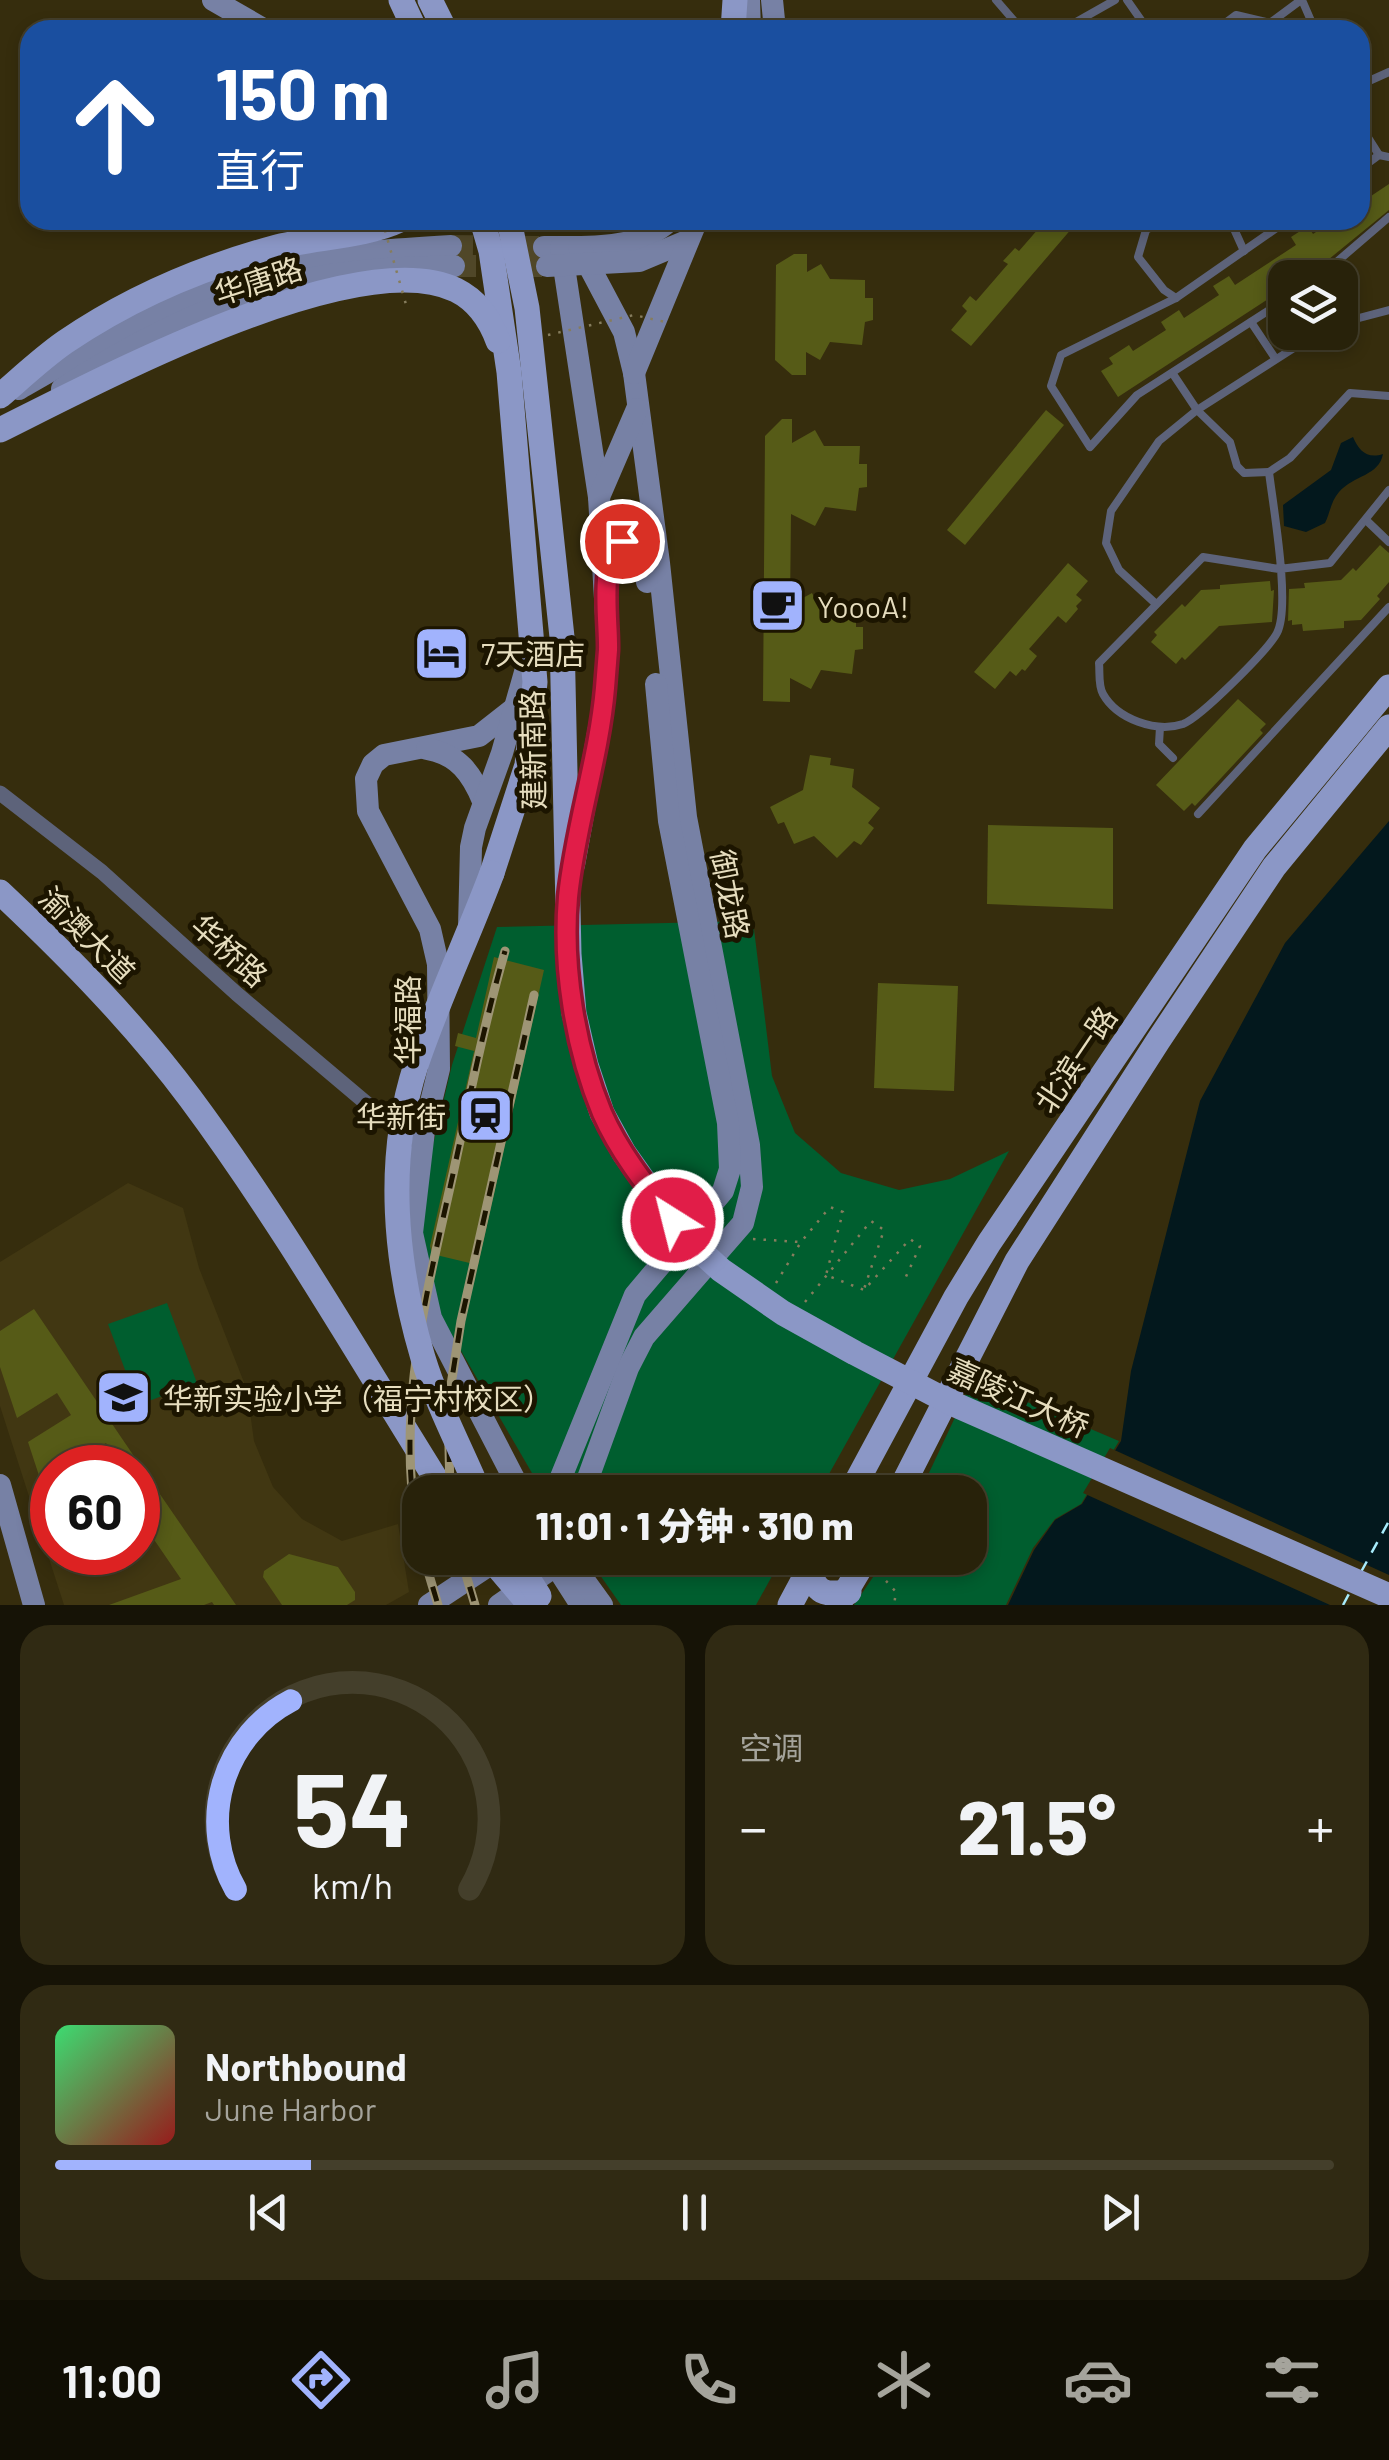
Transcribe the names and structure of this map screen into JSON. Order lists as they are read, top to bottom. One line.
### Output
{"streets":{"main road":["华唐路","建新南路","御龙路","渝澳大道","华福路","北滨一路","嘉陵江大桥"],"street":["华桥路"]},"crossings":[["华唐路","建新南路"],["建新南路","华福路"],["建新南路","嘉陵江大桥"],["华桥路","华福路"]],"places":{"cafe":["YoooA!"],"hotel":["7天酒店"],"station":["华新街"],"school or university":["华新实验小学（福宁村校区）"]},"page":{"turn":["150 m","直行"],"limit":"60","trip":"11:01 · 1 分钟 · 310 m","tile":"空调","heat":["−","21.5°","+"],"song":["Northbound","June Harbor"],"tabs":"11:00","gauge":["54","km/h"]}}
